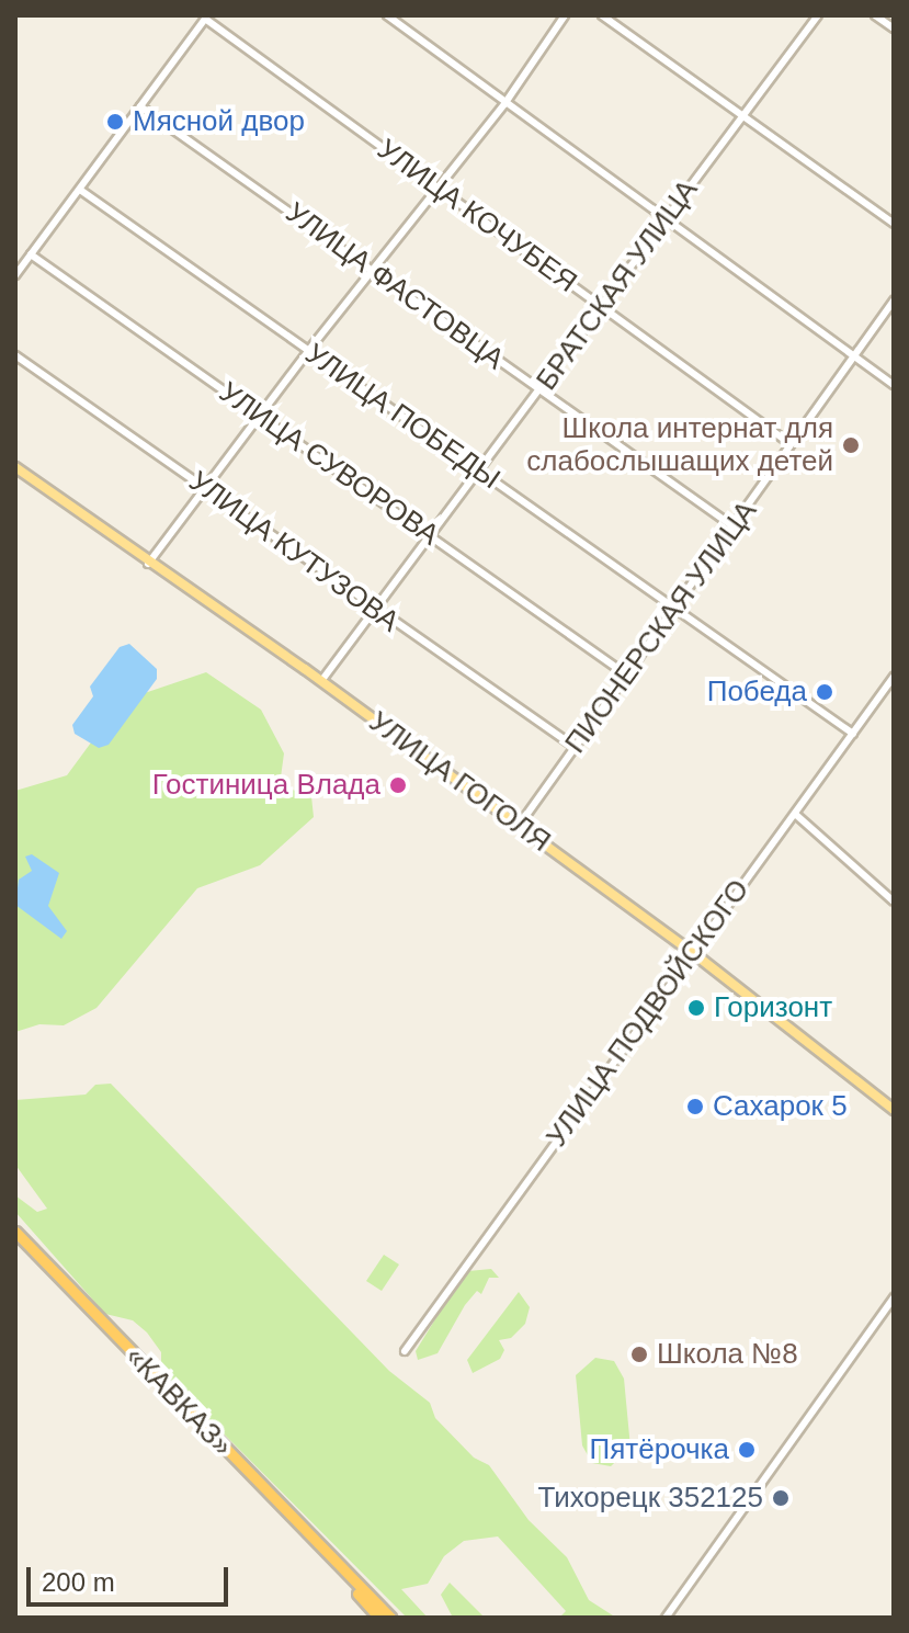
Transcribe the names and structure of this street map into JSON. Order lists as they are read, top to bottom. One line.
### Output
{"streets":{"highway":["«КАВКАЗ»"],"main road":["УЛИЦА ГОГОЛЯ"],"street":["УЛИЦА КОЧУБЕЯ","БРАТСКАЯ УЛИЦА","УЛИЦА ФАСТОВЦА","УЛИЦА ПОБЕДЫ","УЛИЦА СУВОРОВА","УЛИЦА КУТУЗОВА","ПИОНЕРСКАЯ УЛИЦА","УЛИЦА ПОДВОЙСКОГО"]},"crossings":[["УЛИЦА КОЧУБЕЯ","БРАТСКАЯ УЛИЦА"],["УЛИЦА КОЧУБЕЯ","ПИОНЕРСКАЯ УЛИЦА"],["БРАТСКАЯ УЛИЦА","УЛИЦА ФАСТОВЦА"],["БРАТСКАЯ УЛИЦА","УЛИЦА ПОБЕДЫ"],["БРАТСКАЯ УЛИЦА","УЛИЦА СУВОРОВА"],["БРАТСКАЯ УЛИЦА","УЛИЦА КУТУЗОВА"],["БРАТСКАЯ УЛИЦА","УЛИЦА ГОГОЛЯ"],["УЛИЦА ФАСТОВЦА","ПИОНЕРСКАЯ УЛИЦА"],["УЛИЦА ПОБЕДЫ","ПИОНЕРСКАЯ УЛИЦА"],["УЛИЦА ПОБЕДЫ","УЛИЦА ПОДВОЙСКОГО"],["УЛИЦА СУВОРОВА","ПИОНЕРСКАЯ УЛИЦА"],["УЛИЦА КУТУЗОВА","ПИОНЕРСКАЯ УЛИЦА"],["ПИОНЕРСКАЯ УЛИЦА","УЛИЦА ГОГОЛЯ"],["УЛИЦА ГОГОЛЯ","УЛИЦА ПОДВОЙСКОГО"]],"places":["Мясной двор","Школа интернат для слабослышащих детей","Победа","Гостиница Влада","Горизонт","Сахарок 5","Школа №8","Пятёрочка","Тихорецк 352125"],"scale_bar":"200 m"}
